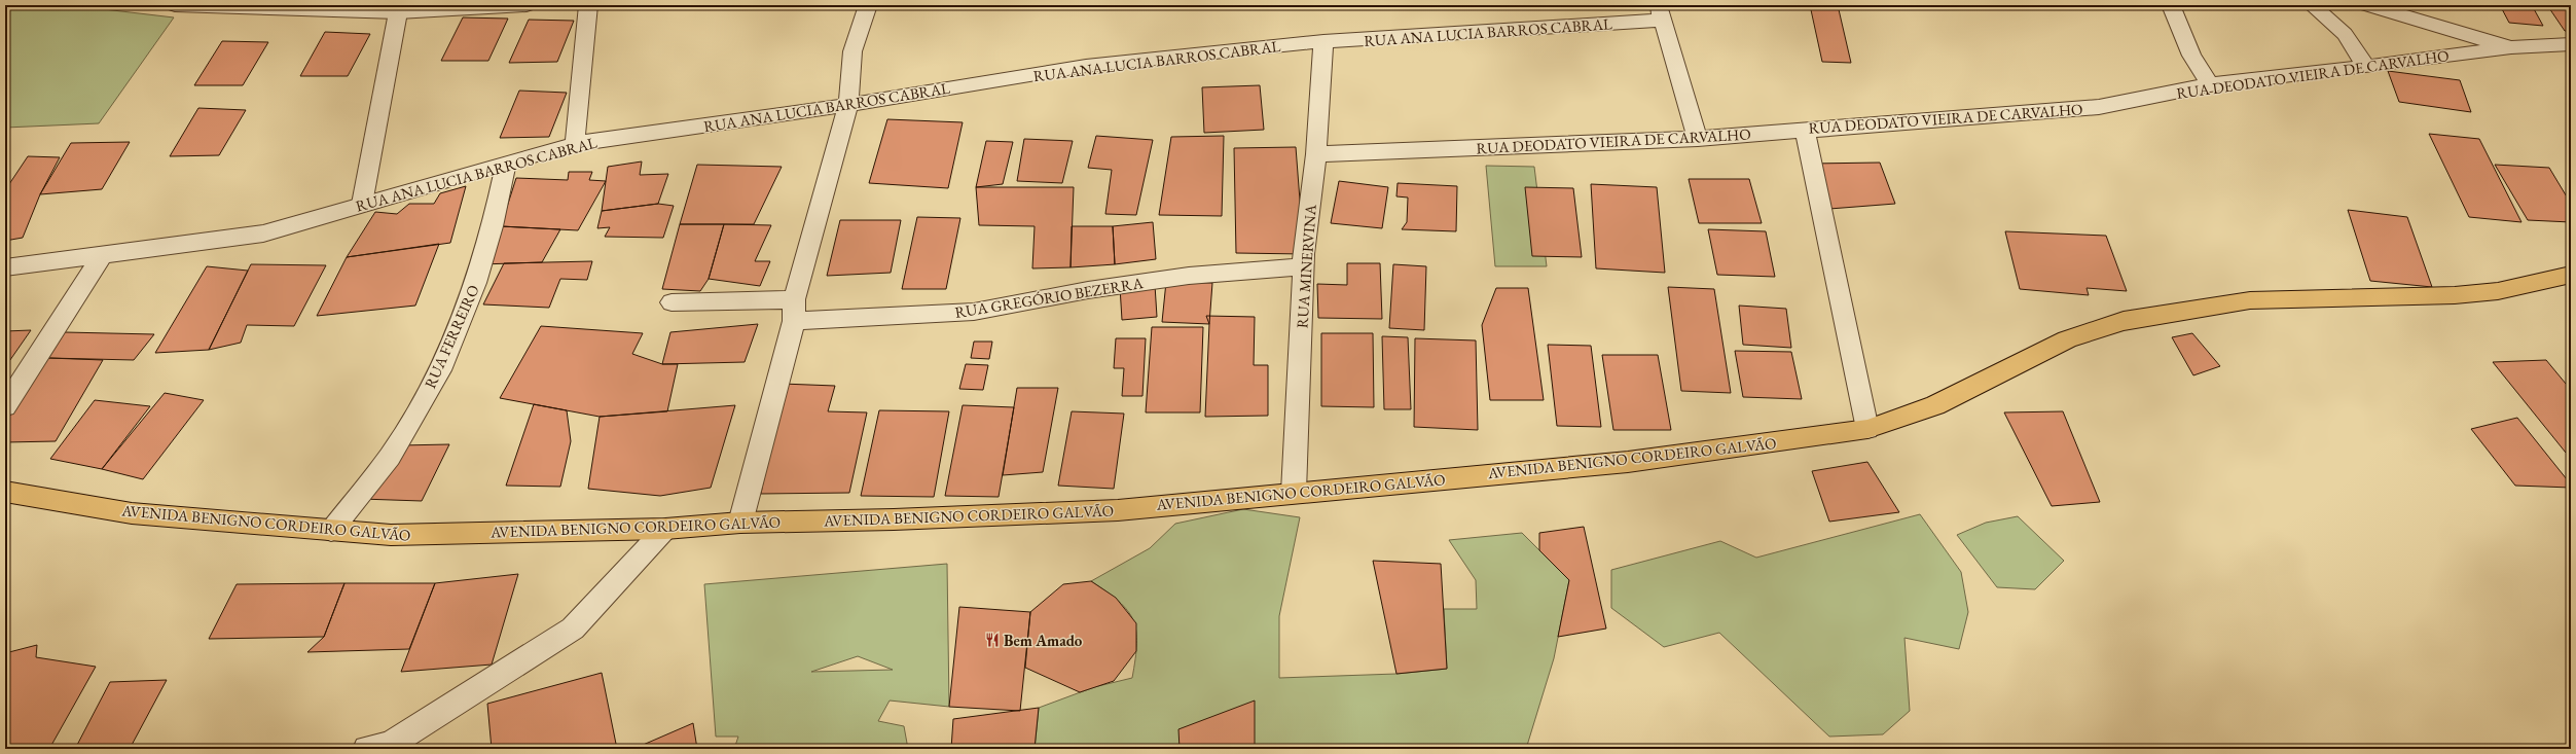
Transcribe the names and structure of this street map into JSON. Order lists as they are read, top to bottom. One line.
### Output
{"streets":{"main road":["AVENIDA BENIGNO CORDEIRO GALVÃO"],"street":["RUA ANA LUCIA BARROS CABRAL","RUA DEODATO VIEIRA DE CARVALHO","RUA MINERVINA","RUA GREGÓRIO BEZERRA","RUA FERREIRO"]},"crossings":[["RUA ANA LUCIA BARROS CABRAL","RUA MINERVINA"],["RUA ANA LUCIA BARROS CABRAL","RUA FERREIRO"],["RUA DEODATO VIEIRA DE CARVALHO","RUA MINERVINA"],["RUA MINERVINA","RUA GREGÓRIO BEZERRA"],["RUA MINERVINA","AVENIDA BENIGNO CORDEIRO GALVÃO"],["RUA FERREIRO","AVENIDA BENIGNO CORDEIRO GALVÃO"]],"places":{"restaurant":["Bem Amado"]}}
